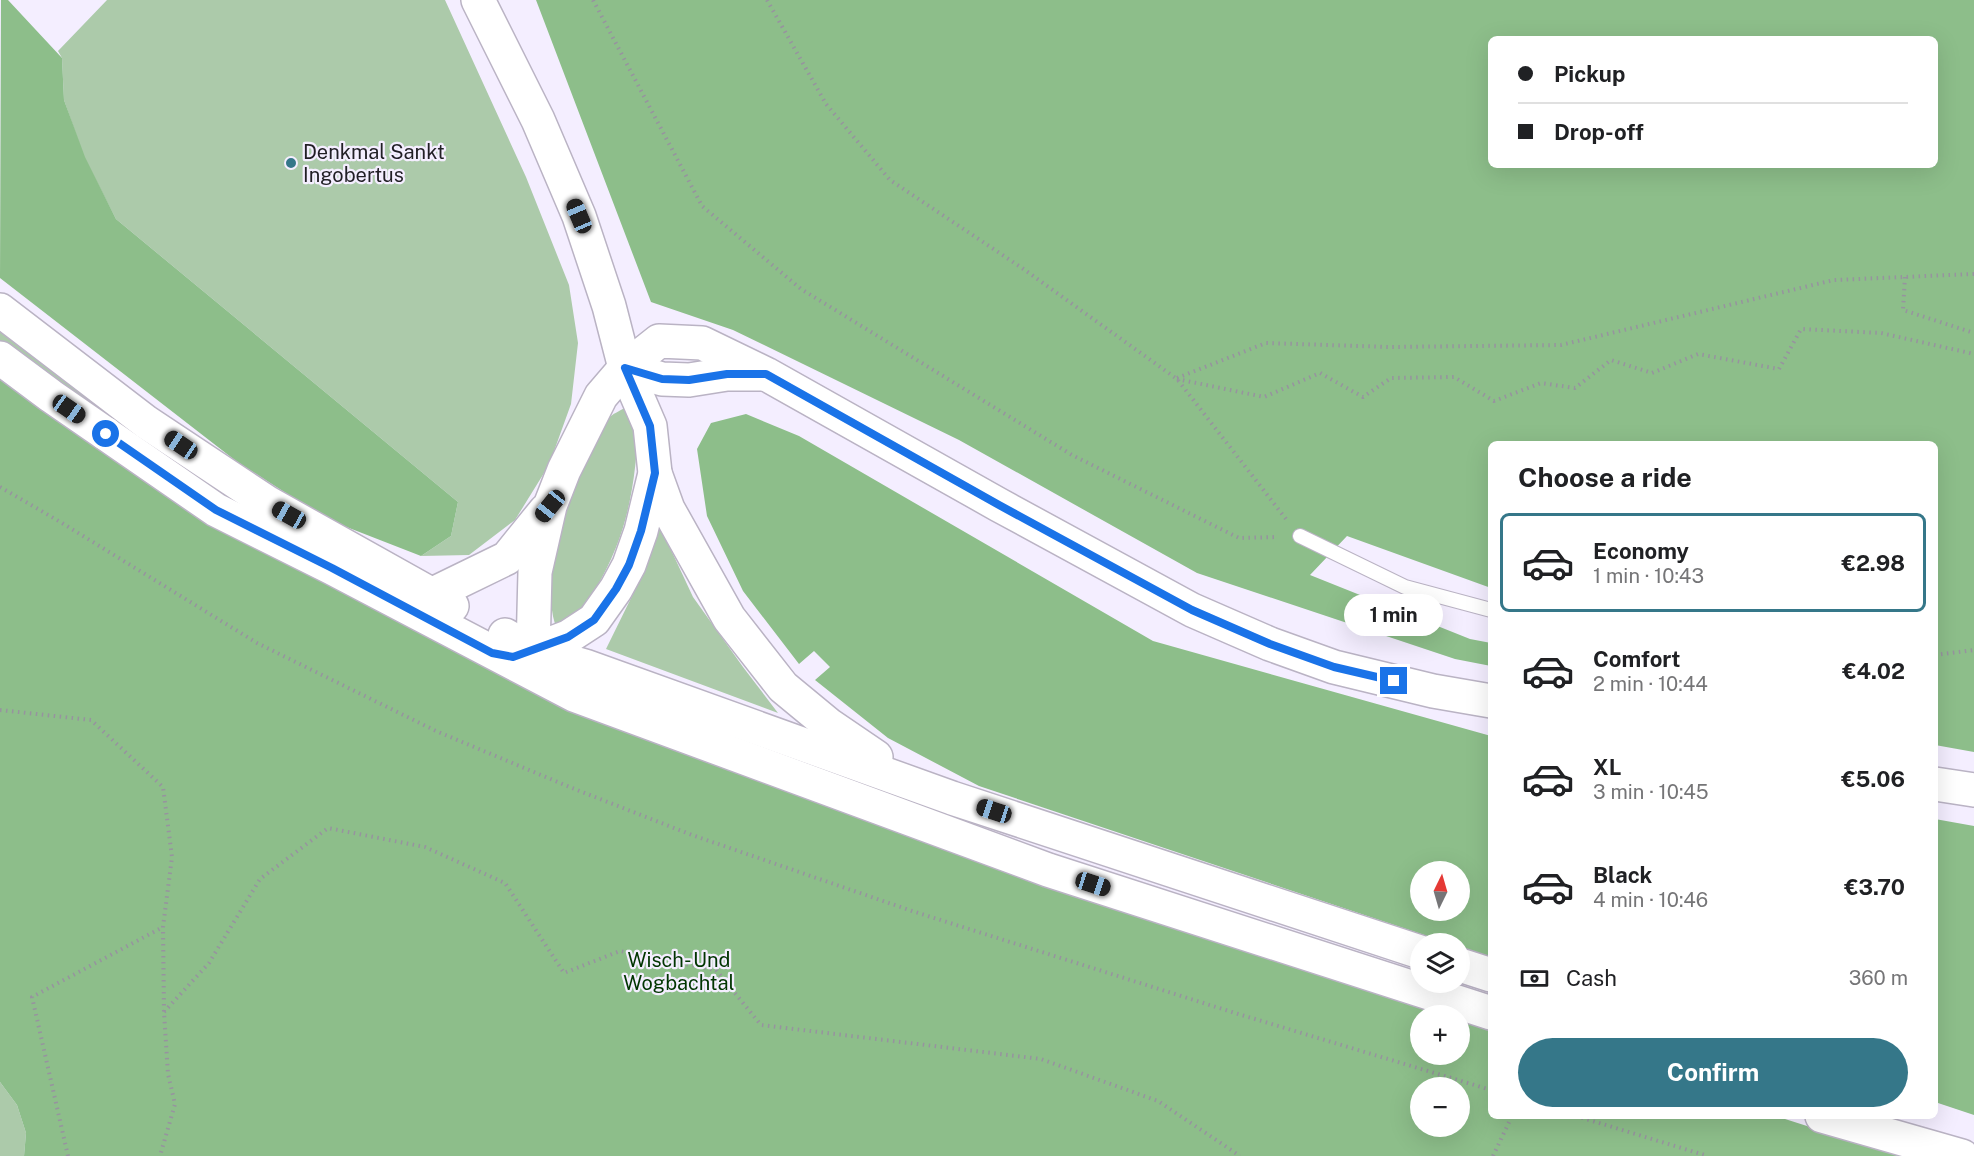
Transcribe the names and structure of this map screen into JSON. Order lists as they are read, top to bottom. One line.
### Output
{"parks":["Wisch- Und Wogbachtal"],"places":["Denkmal Sankt Ingobertus"],"north":"top","page":{"banner":["Pickup","Drop-off"],"heading":"Choose a ride","list":[{"name":"Economy","note":"1 min · 10:43","value":"€2.98"},{"name":"Comfort","note":"2 min · 10:44","value":"€4.02"},{"name":"XL","note":"3 min · 10:45","value":"€5.06"},{"name":"Black","note":"4 min · 10:46","value":"€3.70"}],"bubble":"1 min","map_buttons":["+","−"],"pay":["Cash","360 m"],"buttons":"Confirm"}}
